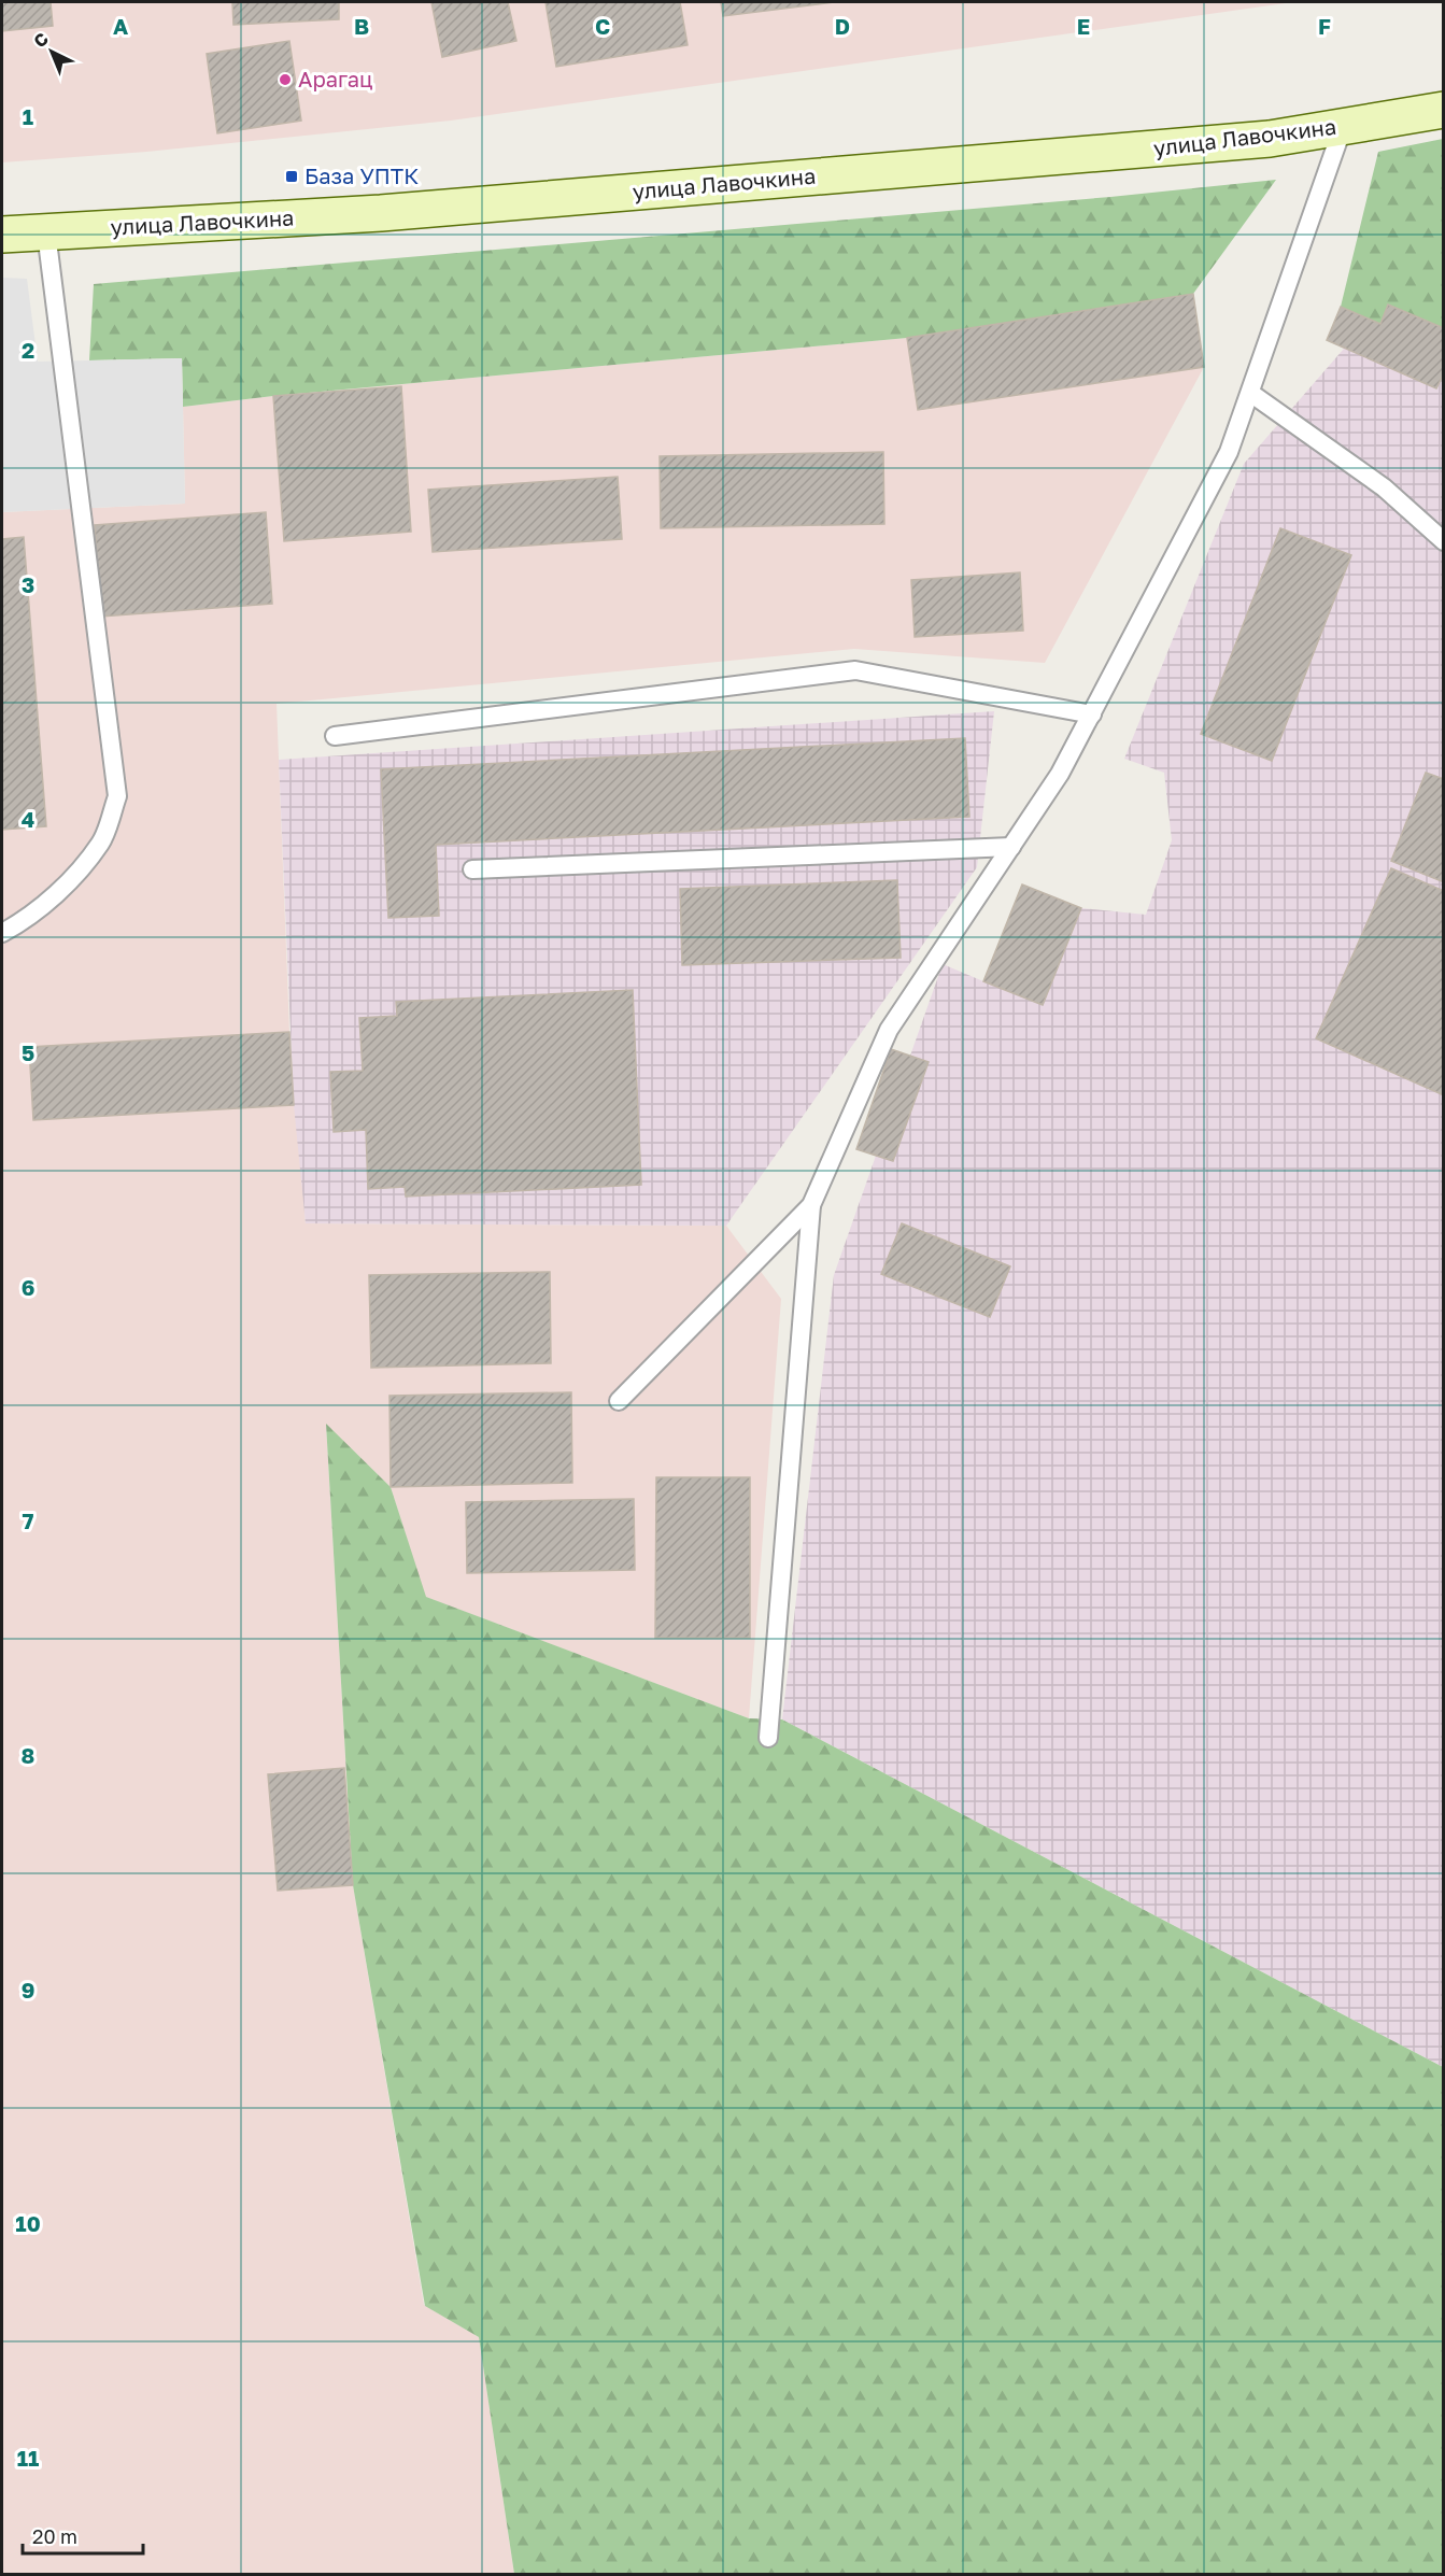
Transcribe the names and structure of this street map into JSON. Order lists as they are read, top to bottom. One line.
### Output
{"streets":{"main road":["улица Лавочкина"]},"places":{"other":["Арагац"],"transit":["База УПТК"]},"scale_bar":"20 m","north":"top left","grid":{"columns":["A","B","C","D","E","F"],"rows":["1","2","3","4","5","6","7","8","9","10","11"]}}
